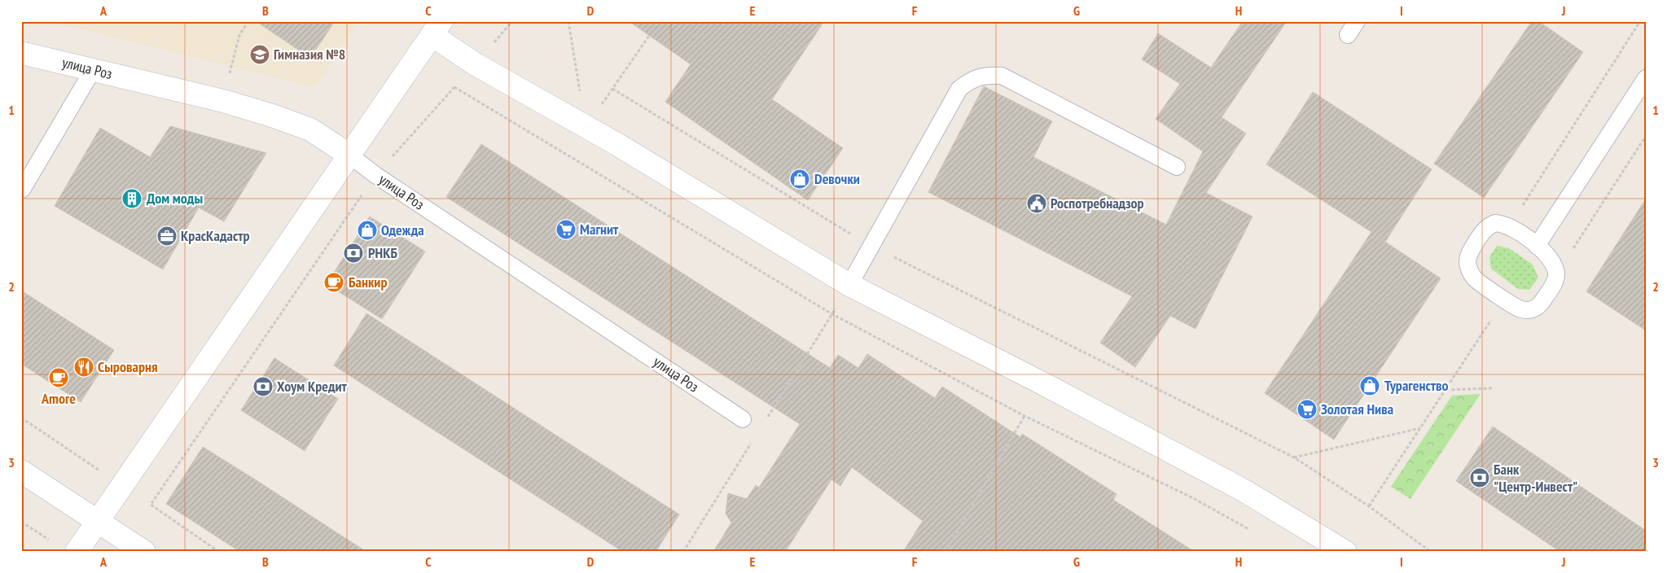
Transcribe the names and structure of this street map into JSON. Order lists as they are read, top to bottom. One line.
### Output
{"streets":{"street":["улица Роз"]},"places":{"school or university":["Гимназия №8"],"shop":["Dевочки","Одежда","Турагенство"],"building":["Дом моды"],"public building":["Роспотребнадзор"],"supermarket":["Магнит","Золотая Нива"],"office":["КрасКадастр"],"bank":["РНКБ","Хоум Кредит","Банк \"Центр-Инвест\""],"cafe":["Банкир","Amore"],"restaurant":["Сыроварня"]},"grid":{"columns":["A","B","C","D","E","F","G","H","I","J"],"rows":["1","2","3"]}}
